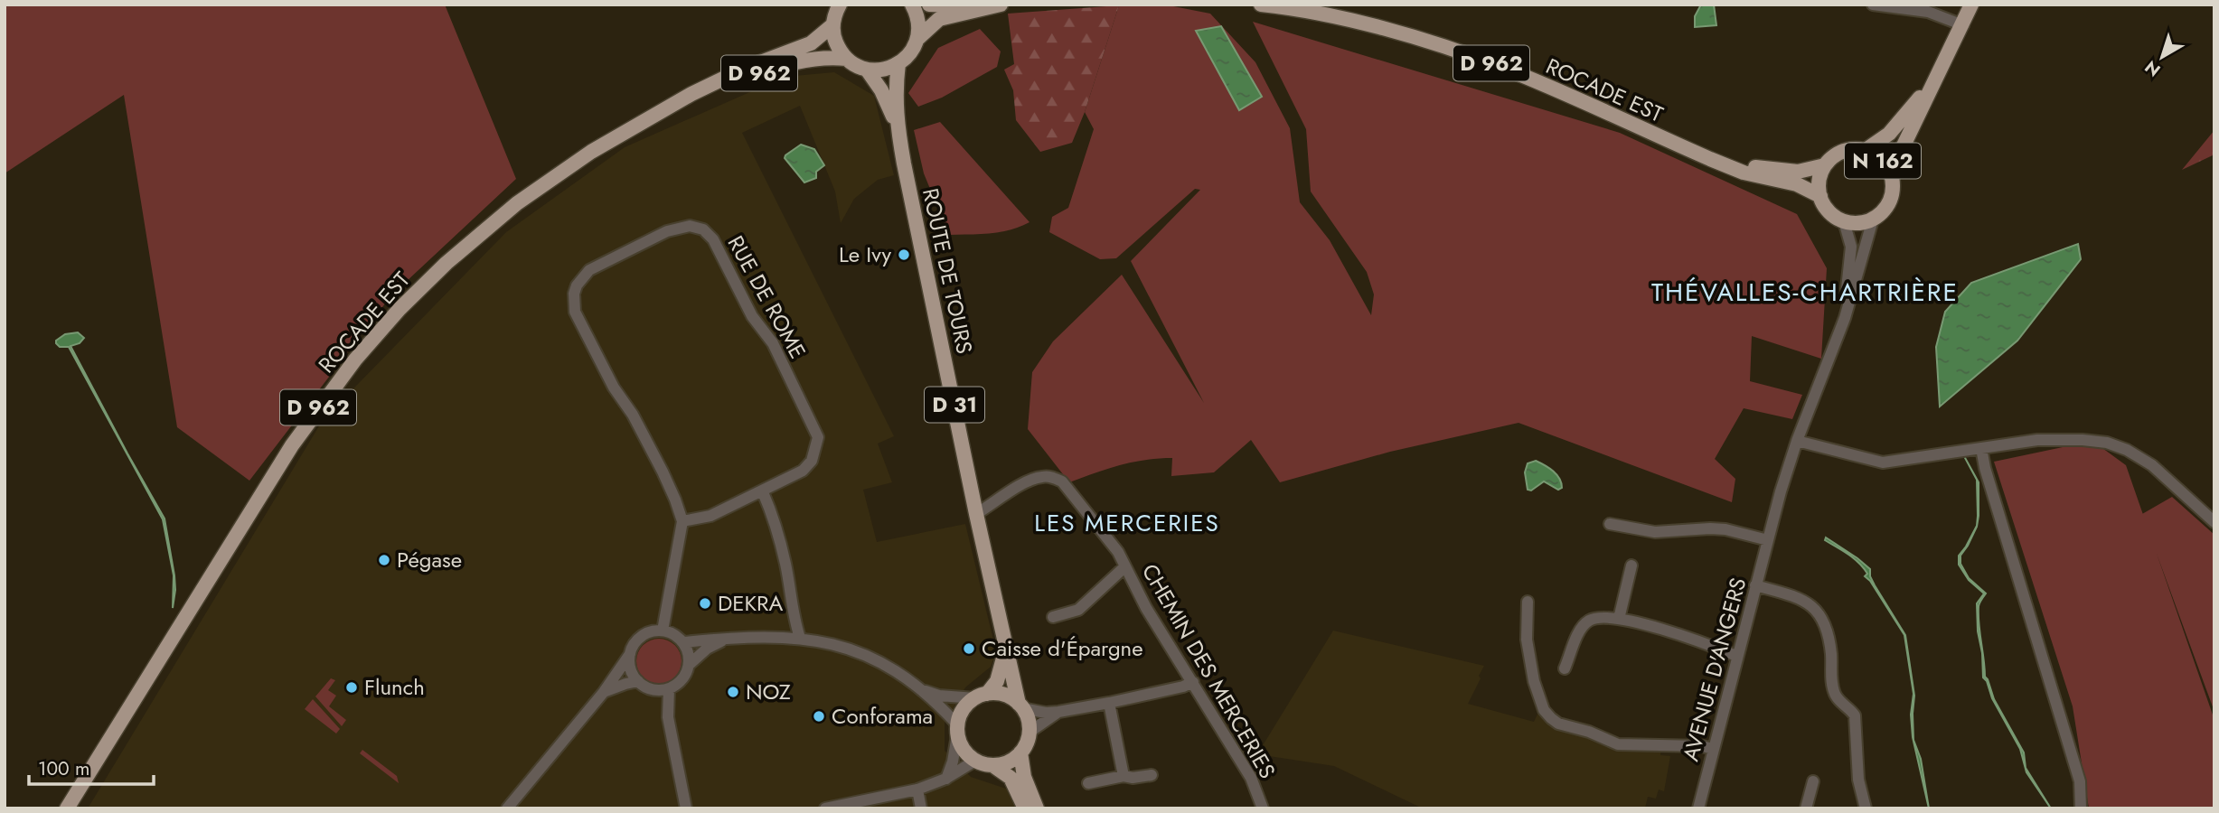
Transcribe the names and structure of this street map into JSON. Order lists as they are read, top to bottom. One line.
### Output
{"streets":{"main road":["D 962","ROCADE EST","N 162","ROUTE DE TOURS","D 31"],"street":["RUE DE ROME","AVENUE D'ANGERS","CHEMIN DES MERCERIES"]},"crossings":[["ROCADE EST","N 162"],["ROCADE EST","AVENUE D'ANGERS"],["N 162","AVENUE D'ANGERS"],["ROUTE DE TOURS","CHEMIN DES MERCERIES"]],"districts":["THÉVALLES-CHARTRIÈRE","LES MERCERIES"],"places":["Le Ivy","Pégase","DEKRA","Caisse d'Épargne","Flunch","NOZ","Conforama"],"scale_bar":"100 m","north":"bottom left"}
